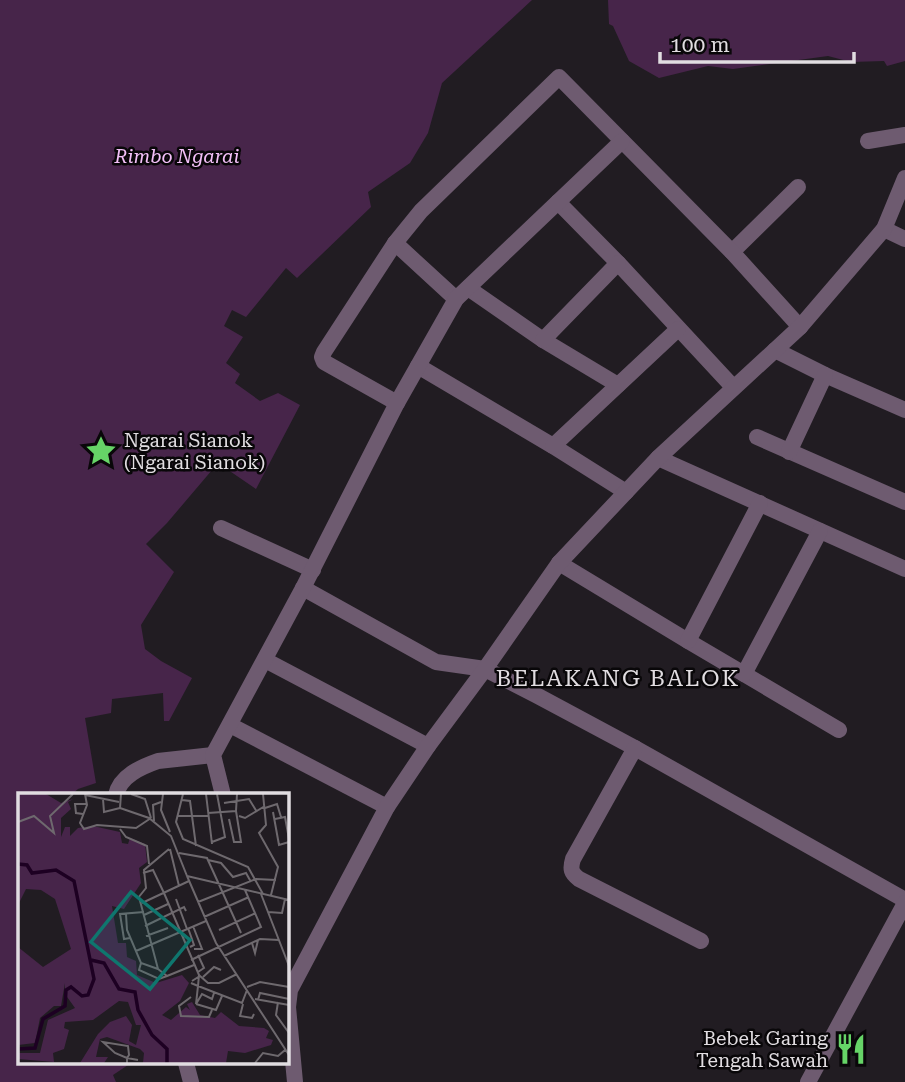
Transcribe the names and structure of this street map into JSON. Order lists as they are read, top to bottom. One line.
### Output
{"districts":["BELAKANG BALOK"],"parks":["Rimbo Ngarai"],"places":{"place":["Ngarai Sianok (Ngarai Sianok)"],"restaurant":["Bebek Garing Tengah Sawah"]},"scale_bar":"100 m"}
